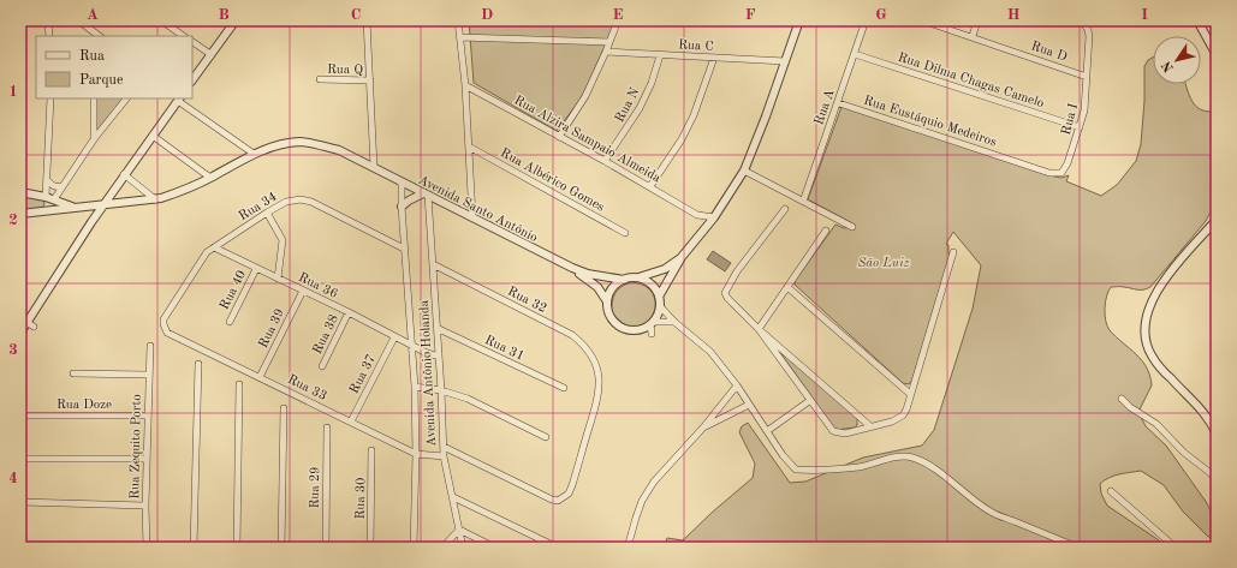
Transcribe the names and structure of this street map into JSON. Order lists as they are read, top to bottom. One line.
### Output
{"streets":{"street":["Rua C","Rua D","Rua Q","Rua Dilma Chagas Camelo","Rua N","Rua A","Rua I","Rua Eustáquio Medeiros","Rua Alzira Sampaio Almeida","Rua Albérico Gomes","Rua 34","Avenida Santo Antônio","Rua 36","Rua 40","Rua 32","Rua 39","Rua 38","Rua 31","Rua 37","Avenida Antônio Holanda","Rua 33","Rua Doze","Rua Zequito Porto","Rua 29","Rua 30"]},"crossings":[["Rua C","Rua N"],["Rua D","Rua I"],["Rua Dilma Chagas Camelo","Rua A"],["Rua Dilma Chagas Camelo","Rua I"],["Rua N","Rua Alzira Sampaio Almeida"],["Rua A","Rua Eustáquio Medeiros"],["Rua I","Rua Eustáquio Medeiros"],["Rua 34","Rua 36"],["Rua 34","Rua 33"],["Avenida Santo Antônio","Avenida Antônio Holanda"],["Rua 36","Rua 40"],["Rua 36","Rua 39"],["Rua 36","Rua 38"],["Rua 36","Rua 37"],["Rua 36","Avenida Antônio Holanda"],["Rua 32","Avenida Antônio Holanda"],["Rua 39","Rua 33"],["Rua 31","Avenida Antônio Holanda"],["Rua 37","Rua 33"],["Avenida Antônio Holanda","Rua 33"],["Rua Doze","Rua Zequito Porto"]],"parks":["São Luiz"],"legend":["Rua","Parque"],"north":"bottom left","grid":{"columns":["A","B","C","D","E","F","G","H","I"],"rows":["1","2","3","4"]}}
